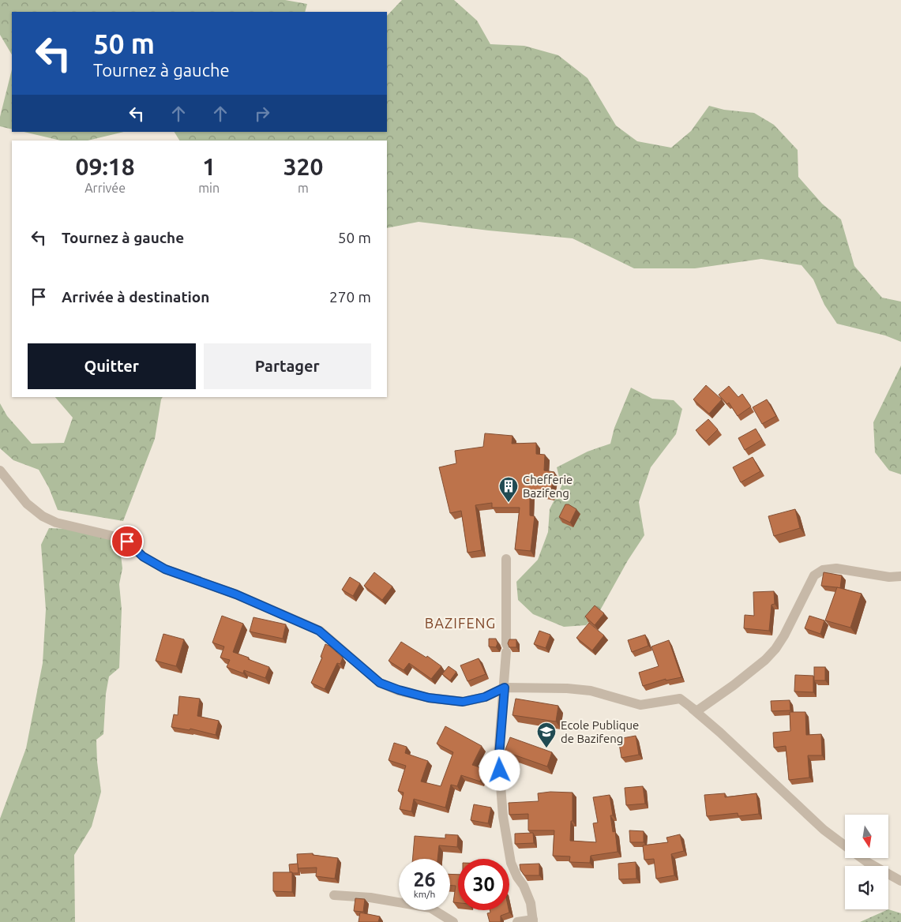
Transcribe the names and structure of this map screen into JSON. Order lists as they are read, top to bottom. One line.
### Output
{"districts":["BAZIFENG"],"places":{"building":["Chefferie Bazifeng"],"school or university":["Ecole Publique de Bazifeng"]},"north":"bottom","page":{"turn":["50 m","Tournez à gauche"],"eta":["09:18","Arrivée","1","min","320","m"],"list":[{"name":"Tournez à gauche","value":"50 m"},{"name":"Arrivée à destination","value":"270 m"}],"buttons":["Quitter","Partager"],"speed":"26 km/h","limit":"30"}}
